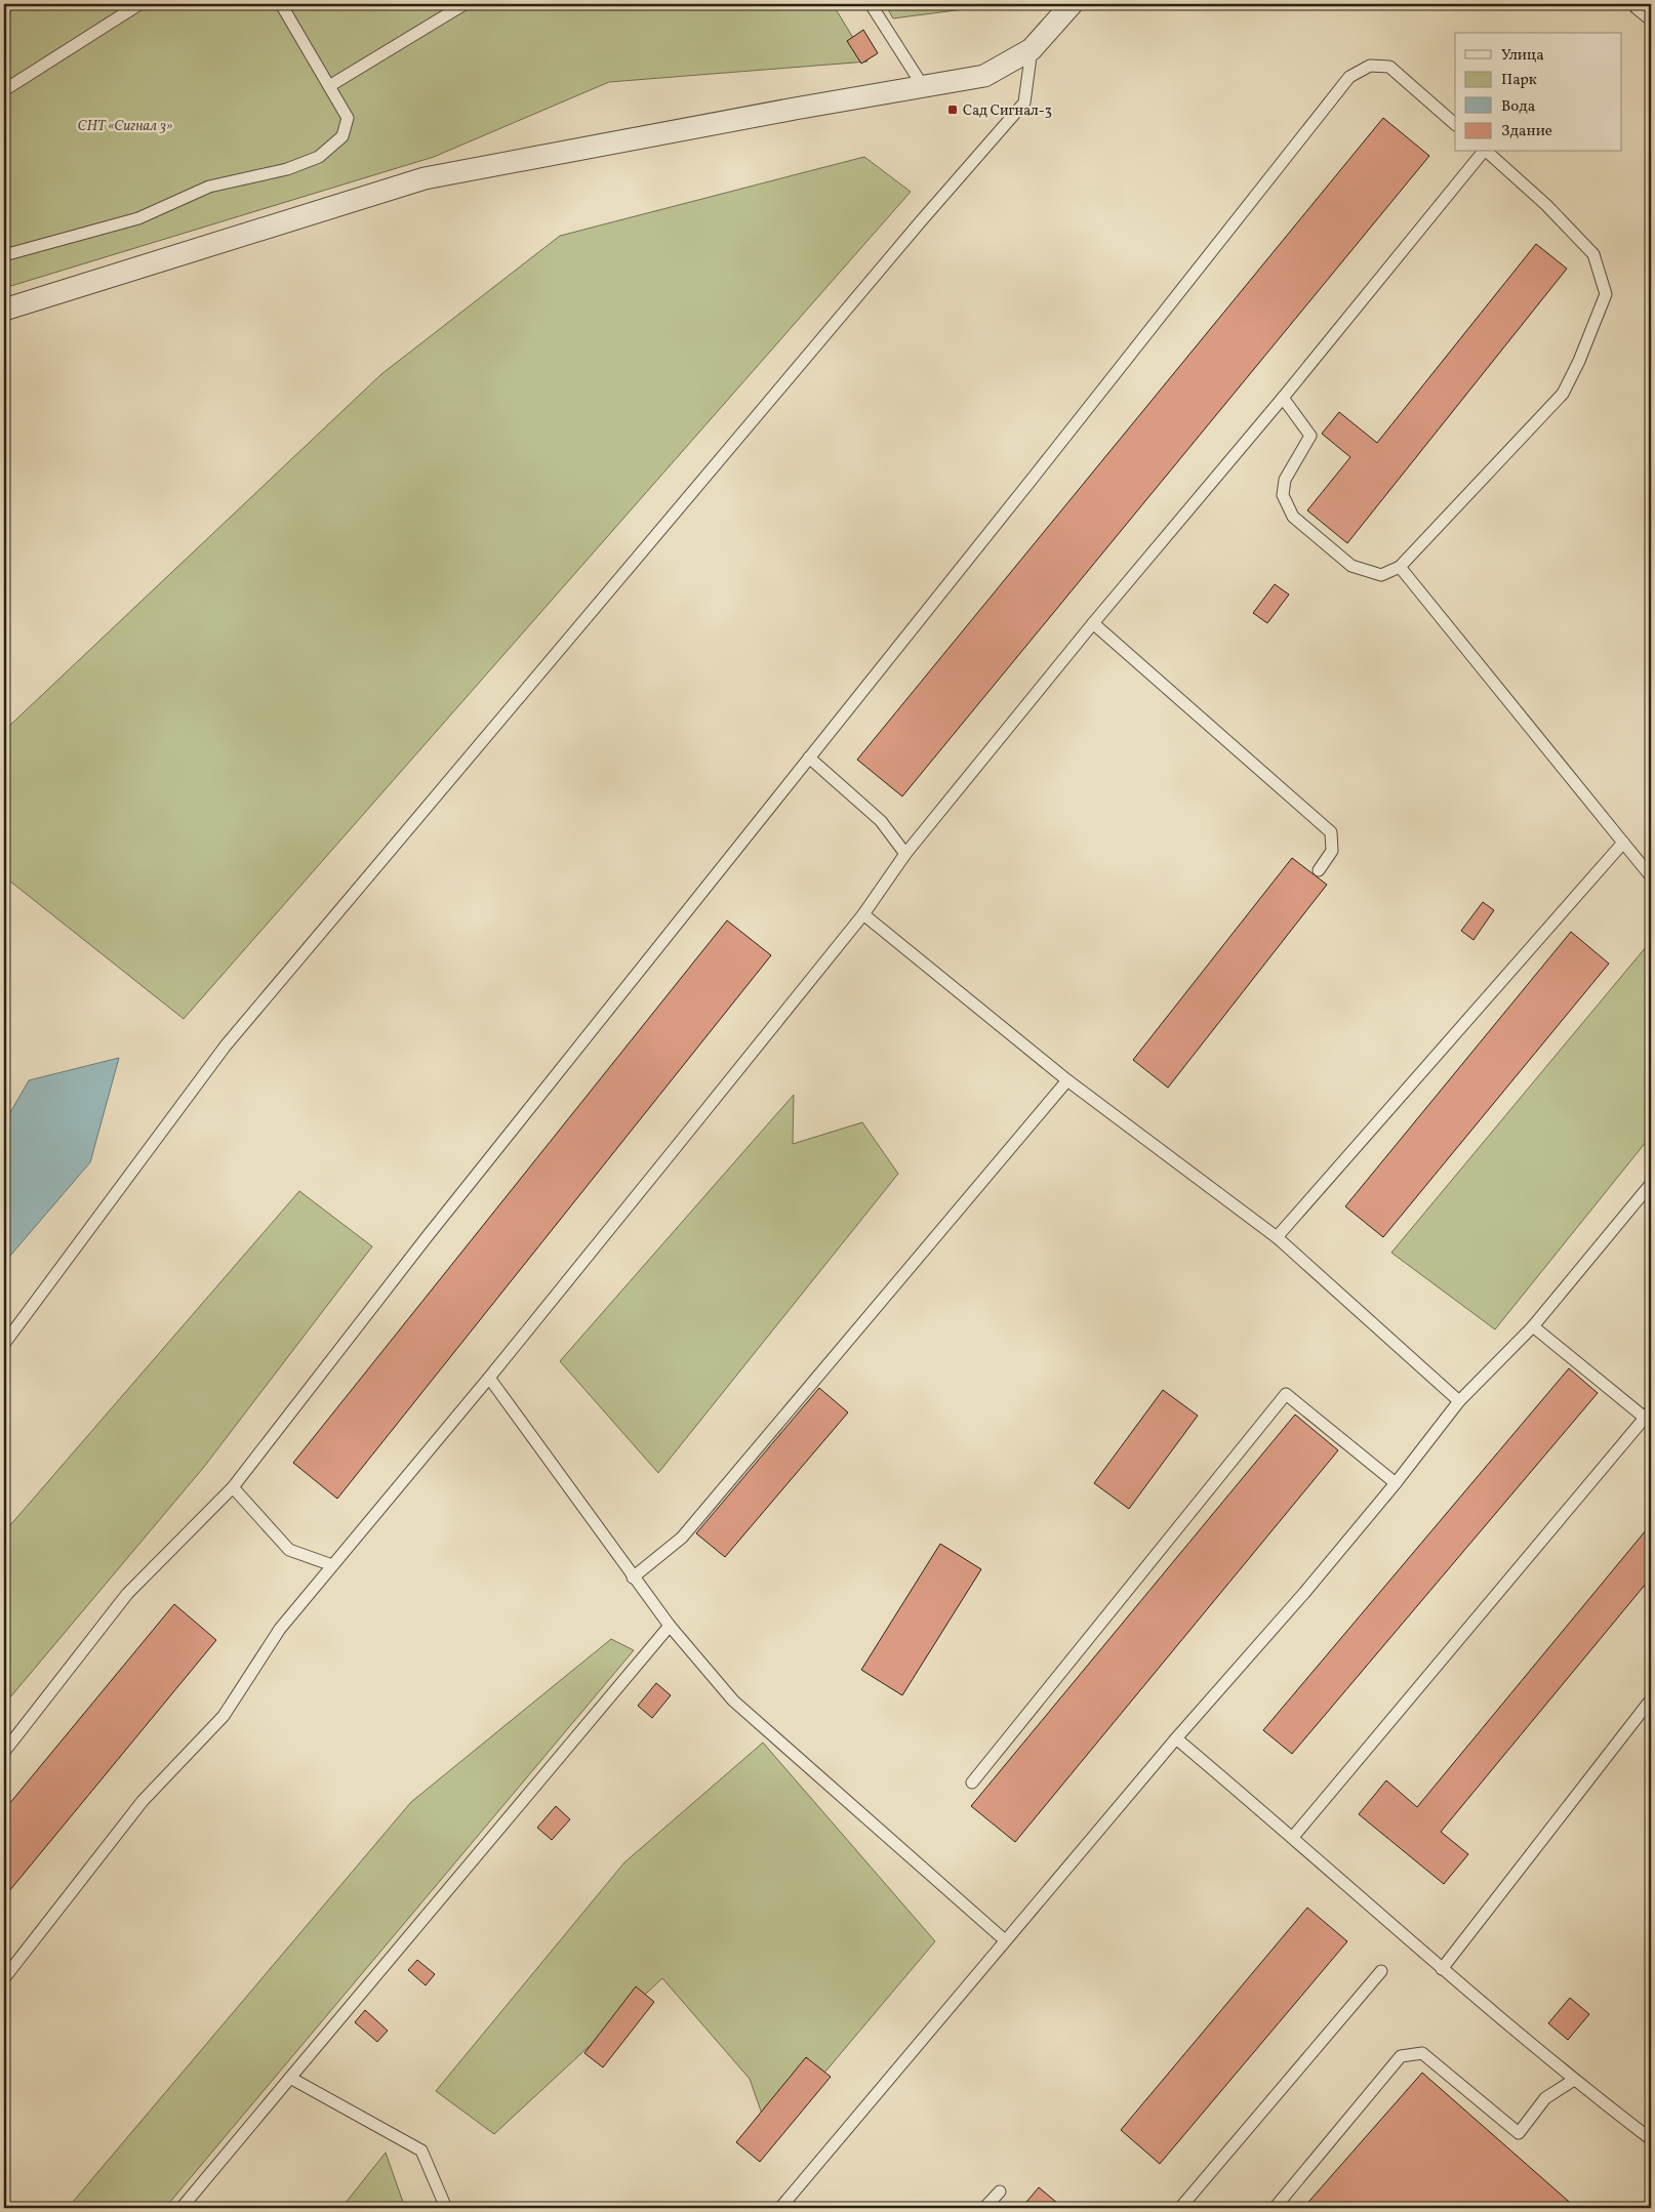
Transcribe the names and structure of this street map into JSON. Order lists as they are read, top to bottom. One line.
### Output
{"parks":["СНТ «Сигнал 3»"],"places":{"transit":["Сад Сигнал-3"]},"legend":["Улица","Парк","Вода","Здание"]}
